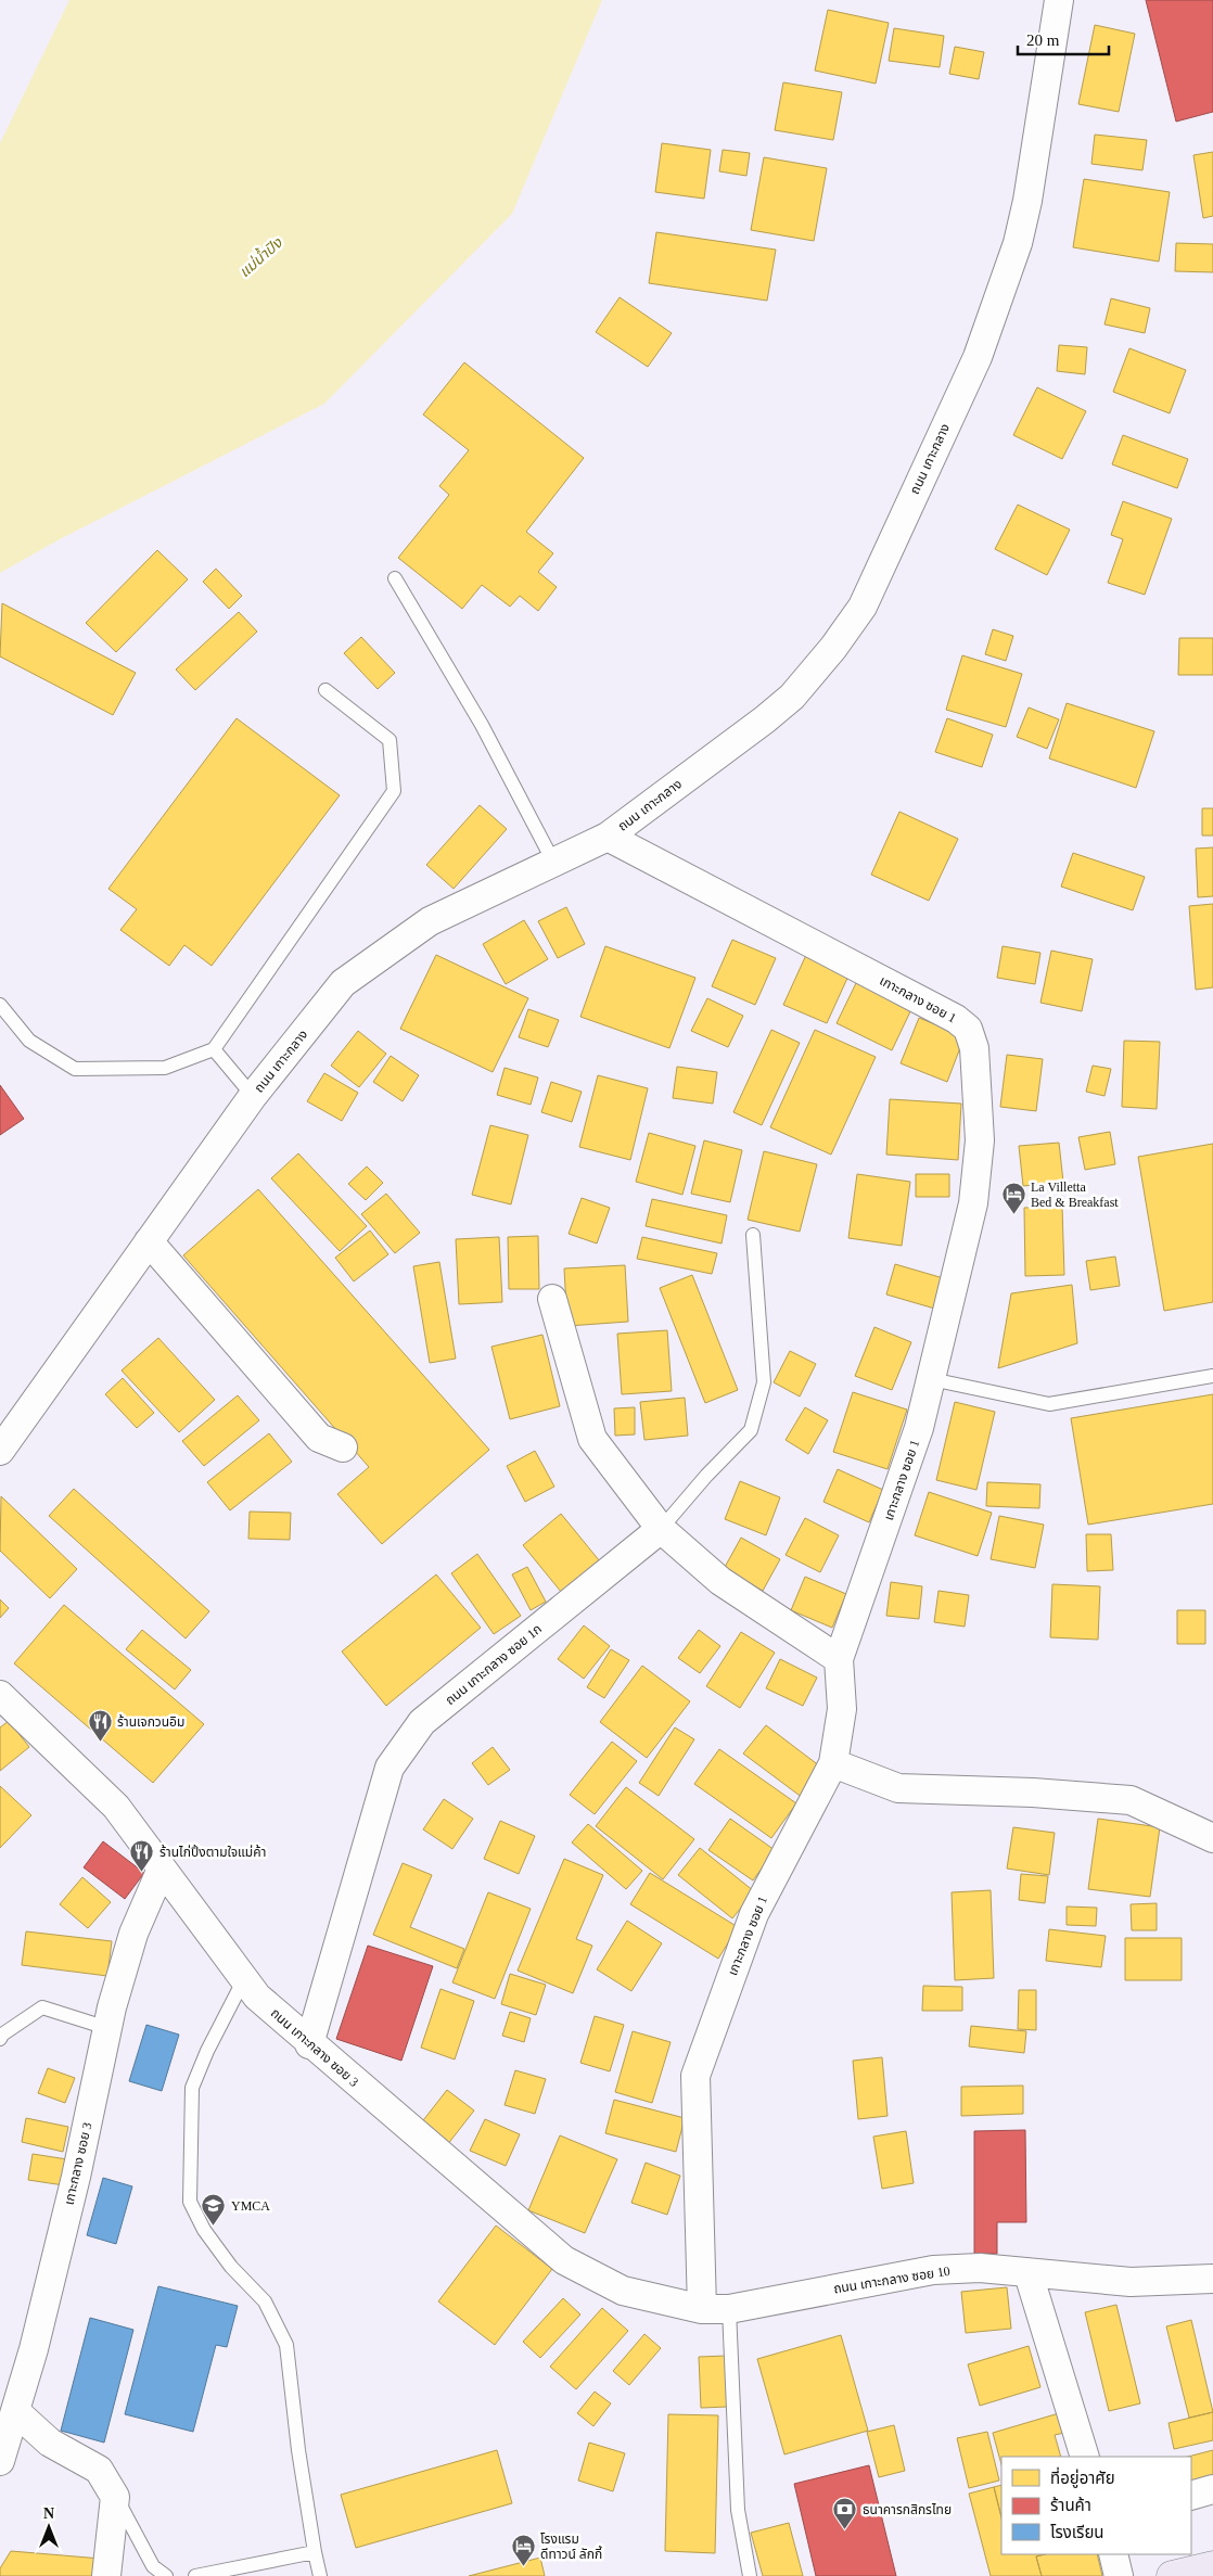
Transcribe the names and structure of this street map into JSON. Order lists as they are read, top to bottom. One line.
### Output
{"streets":{"street":["ถนน เกาะกลาง","เกาะกลาง ซอย 1","ถนน เกาะกลาง ซอย 1ก","ถนน เกาะกลาง ซอย 3","เกาะกลาง ซอย 3","ถนน เกาะกลาง ซอย 10"]},"crossings":[["ถนน เกาะกลาง","เกาะกลาง ซอย 1"],["เกาะกลาง ซอย 1","ถนน เกาะกลาง ซอย 3"],["เกาะกลาง ซอย 1","ถนน เกาะกลาง ซอย 10"],["ถนน เกาะกลาง ซอย 1ก","ถนน เกาะกลาง ซอย 3"],["ถนน เกาะกลาง ซอย 3","เกาะกลาง ซอย 3"],["ถนน เกาะกลาง ซอย 3","ถนน เกาะกลาง ซอย 10"]],"water":["แม่น้ำปิง"],"places":{"hotel":["La Villetta Bed & Breakfast","โรงแรม ดีทาวน์ ลักกี้"],"restaurant":["ร้านเจกวนอิม","ร้านไก่ปิ้งตามใจแม่ค้า"],"school or university":["YMCA"],"bank":["ธนาคารกสิกรไทย"]},"legend":["ที่อยู่อาศัย","ร้านค้า","โรงเรียน"],"scale_bar":"20 m","north":"top"}
